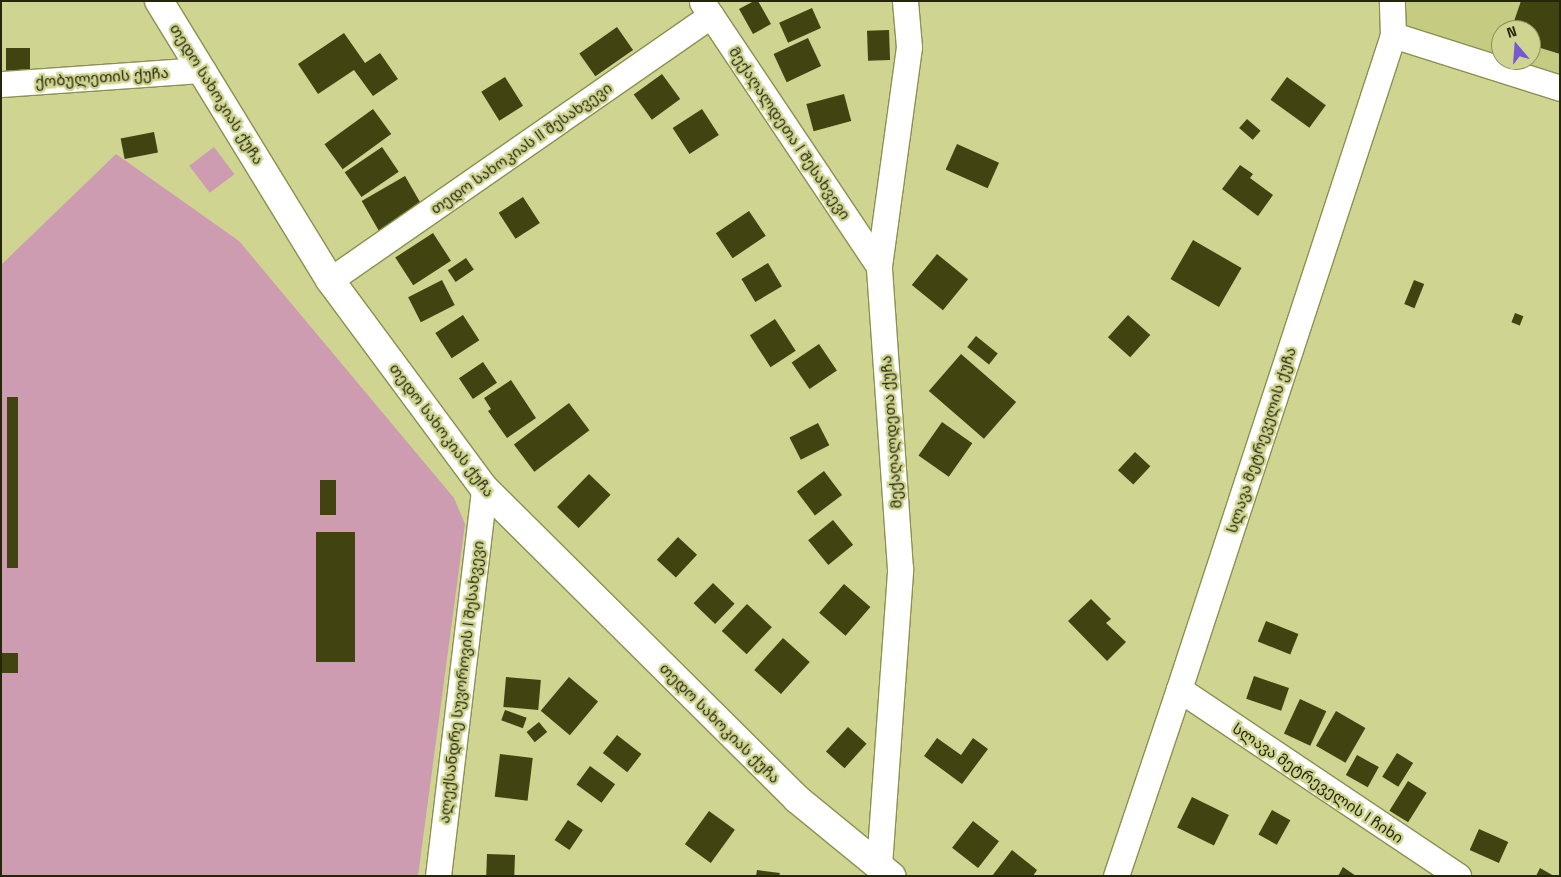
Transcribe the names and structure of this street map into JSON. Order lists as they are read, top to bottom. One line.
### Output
{"streets":{"street":["ქობულეთის ქუჩა","თედო სახოკიას ქუჩა","მექაღალდეთა I შესახვევი","თედო სახოკიას II შესახვევი","მექაღალდეთა ქუჩა","სლავა მეტრეველის ქუჩა","ალექსანდრე სუვოროვის I შესახვევი","სლავა მეტრეველის I ჩიხი"]},"crossings":[["ქობულეთის ქუჩა","თედო სახოკიას ქუჩა"],["თედო სახოკიას ქუჩა","თედო სახოკიას II შესახვევი"],["თედო სახოკიას ქუჩა","მექაღალდეთა ქუჩა"],["თედო სახოკიას ქუჩა","ალექსანდრე სუვოროვის I შესახვევი"],["მექაღალდეთა I შესახვევი","თედო სახოკიას II შესახვევი"],["მექაღალდეთა I შესახვევი","მექაღალდეთა ქუჩა"],["სლავა მეტრეველის ქუჩა","სლავა მეტრეველის I ჩიხი"]],"north":"top"}
